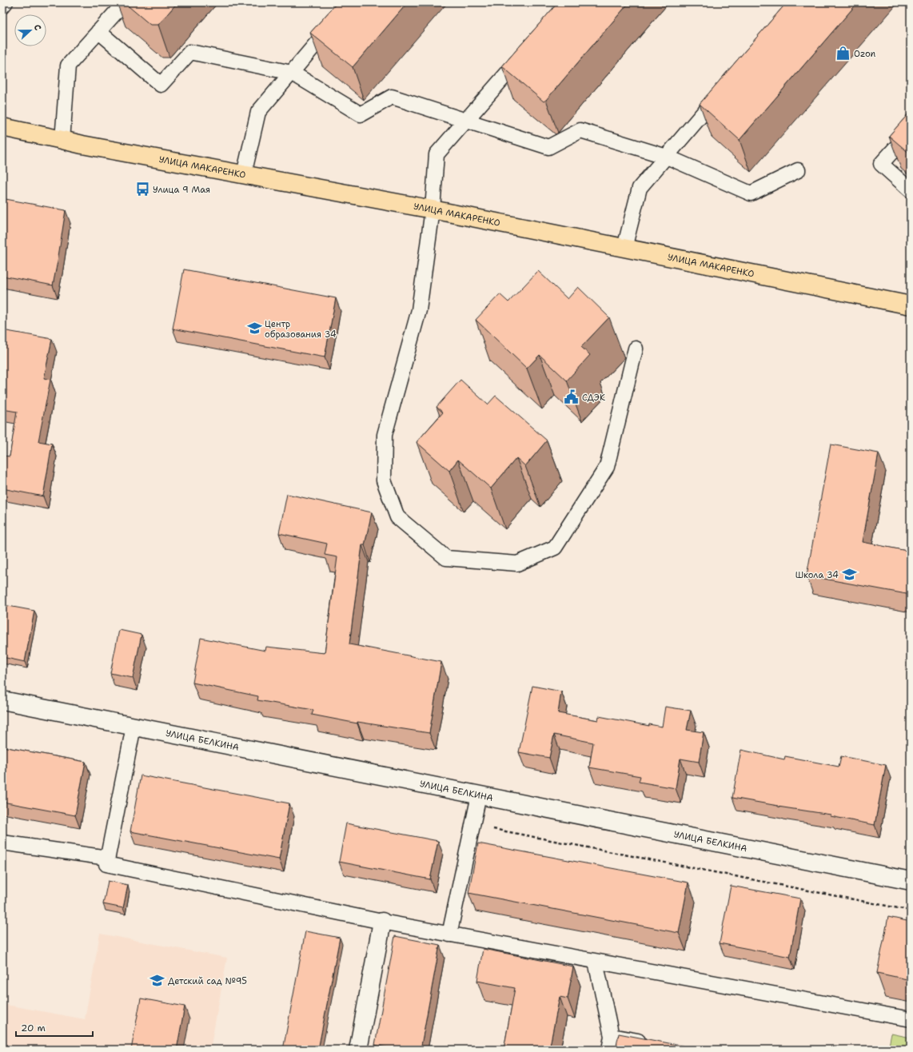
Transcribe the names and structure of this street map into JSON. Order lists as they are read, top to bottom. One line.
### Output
{"streets":{"main road":["УЛИЦА МАКАРЕНКО"],"street":["УЛИЦА БЕЛКИНА"]},"places":{"shop":["Ozon"],"bus stop":["Улица 9 Мая"],"school or university":["Центр образования 34","Школа 34","Детский сад №95"],"public building":["СДЭК"]},"scale_bar":"20 m","north":"right"}
